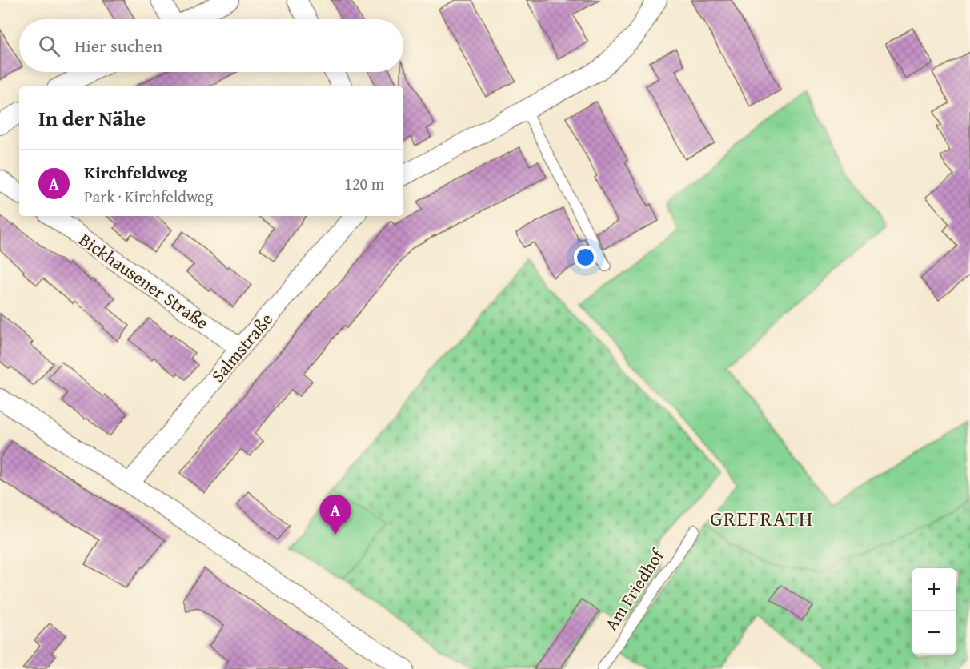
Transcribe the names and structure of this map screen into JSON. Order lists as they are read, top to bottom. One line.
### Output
{"streets":{"street":["Bickhausener Straße","Salmstraße"],"lane":["Am Friedhof"]},"crossings":[["Bickhausener Straße","Salmstraße"]],"districts":["GREFRATH"],"page":{"search":"Hier suchen","heading":"In der Nähe","list":[{"mark":"A","name":"Kirchfeldweg","note":"Park · Kirchfeldweg","value":"120 m"}],"pins":"A","map_buttons":["+","−"]}}
